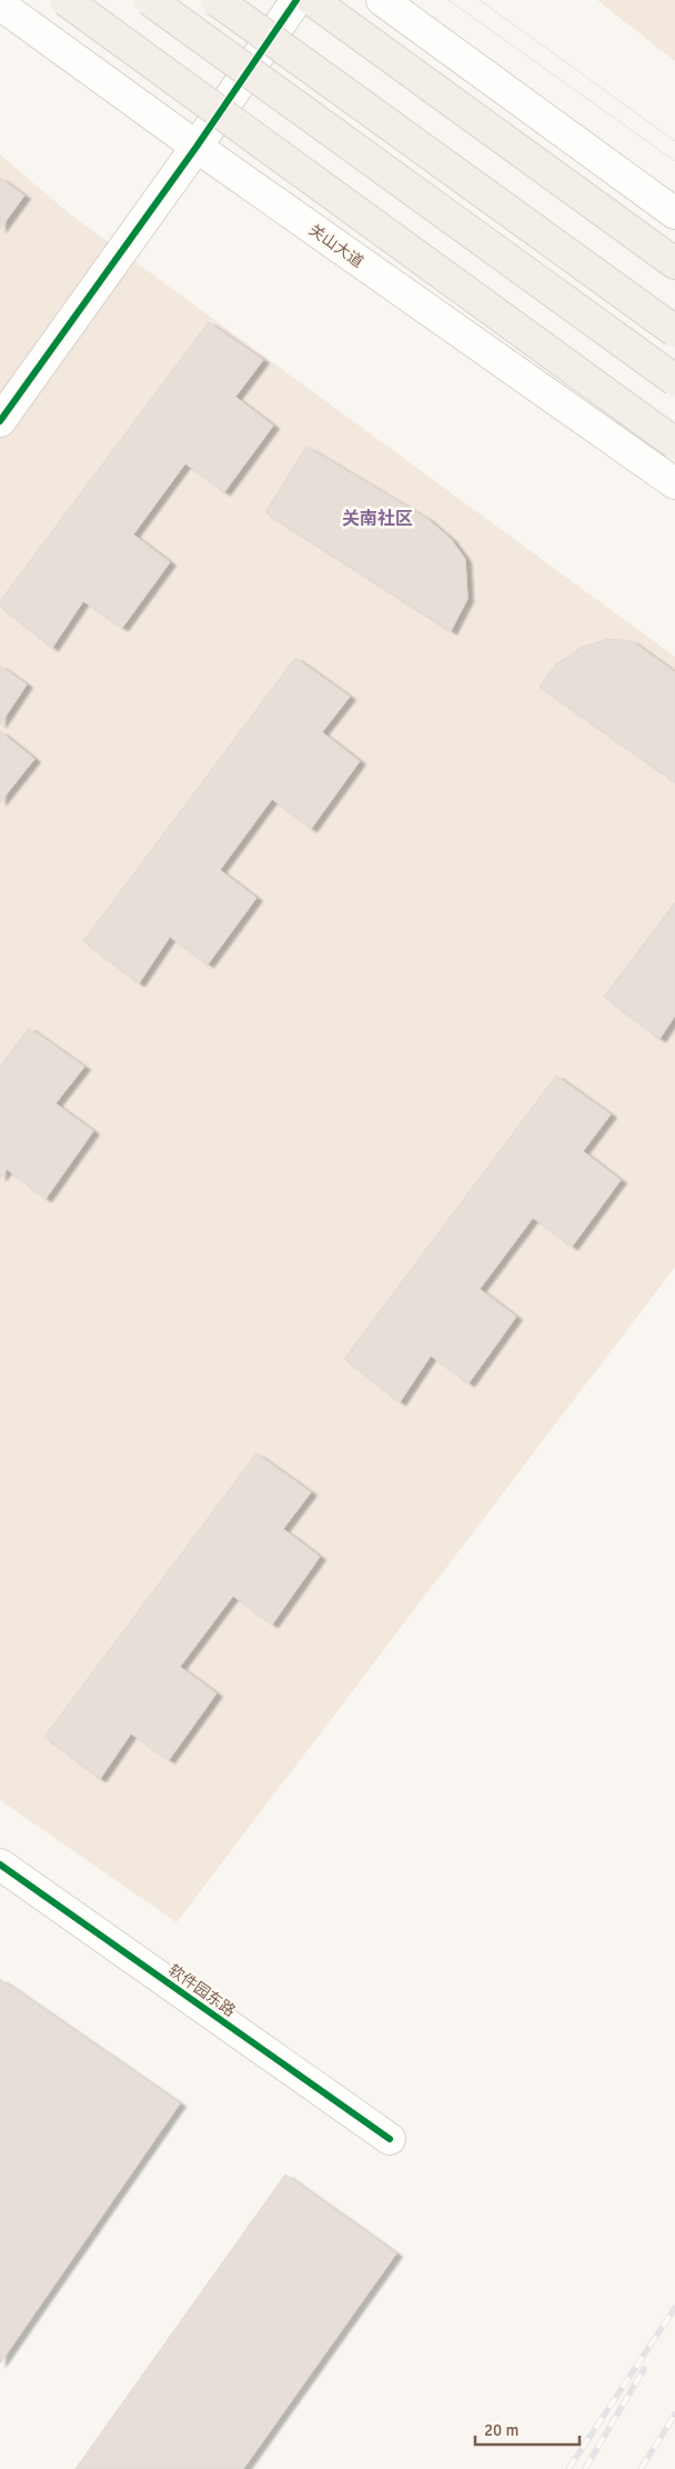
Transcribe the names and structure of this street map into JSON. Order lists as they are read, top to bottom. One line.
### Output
{"streets":{"main road":["关山大道","软件园东路"]},"districts":["关南社区"],"scale_bar":"20 m"}
